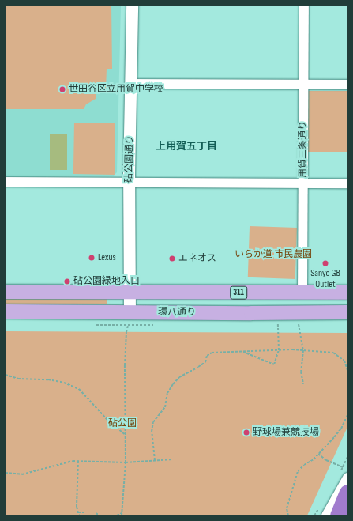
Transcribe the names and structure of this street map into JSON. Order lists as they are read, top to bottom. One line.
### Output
{"streets":{"main road":["311","環八通り"],"street":["用賀三条通り","砧公園通り"]},"crossings":[["用賀三条通り","311"],["砧公園通り","311"],["砧公園通り","環八通り"]],"districts":["上用賀五丁目"],"parks":["いらか道 市民農園","砧公園"],"places":["世田谷区立用賀中学校","Lexus","エネオス","Sanyo GB Outlet","砧公園緑地入口","野球場兼競技場"]}
